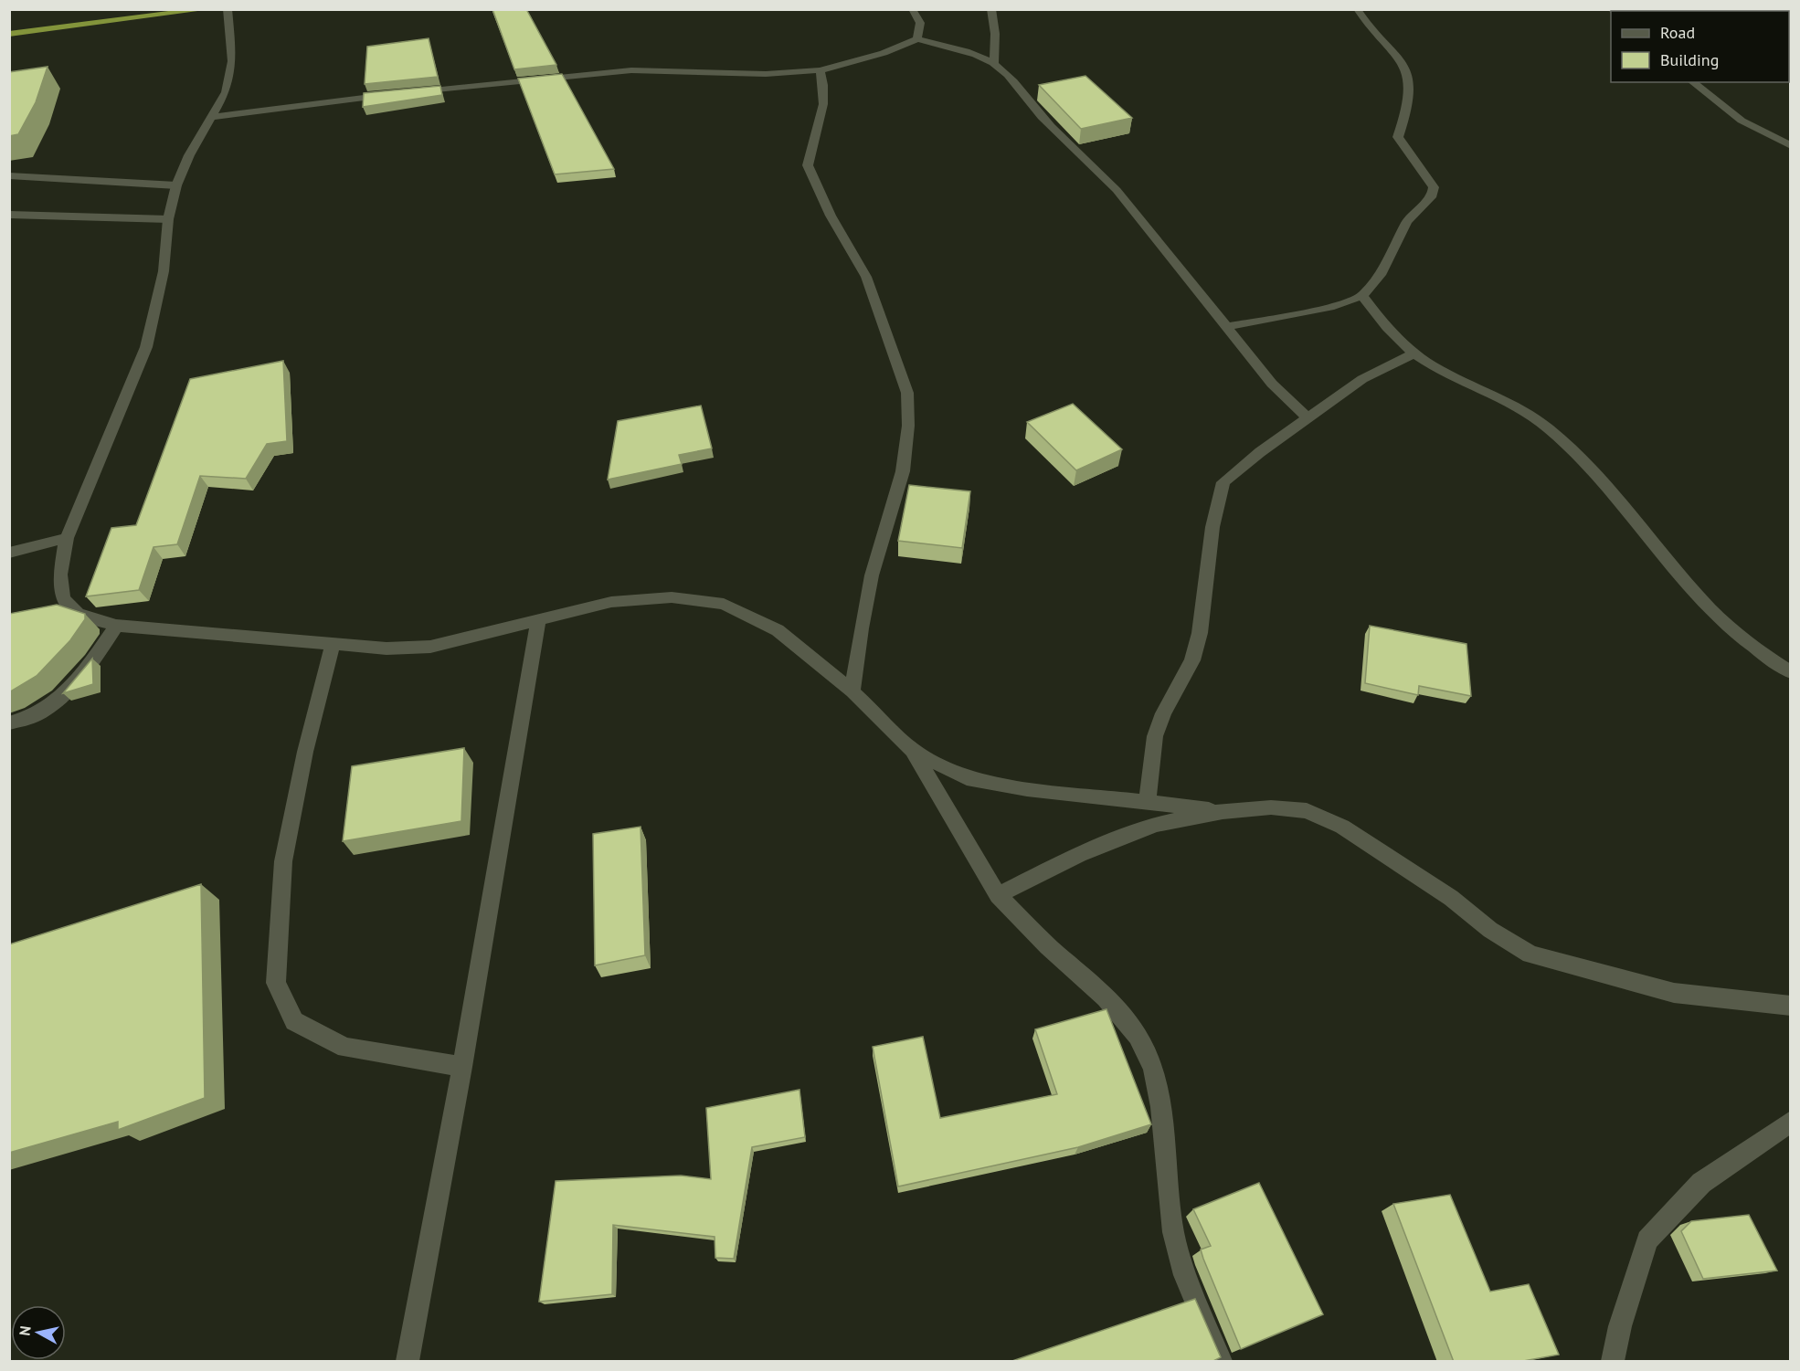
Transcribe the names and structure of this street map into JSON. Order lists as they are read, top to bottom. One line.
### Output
{"legend":["Road","Building"],"north":"left"}
